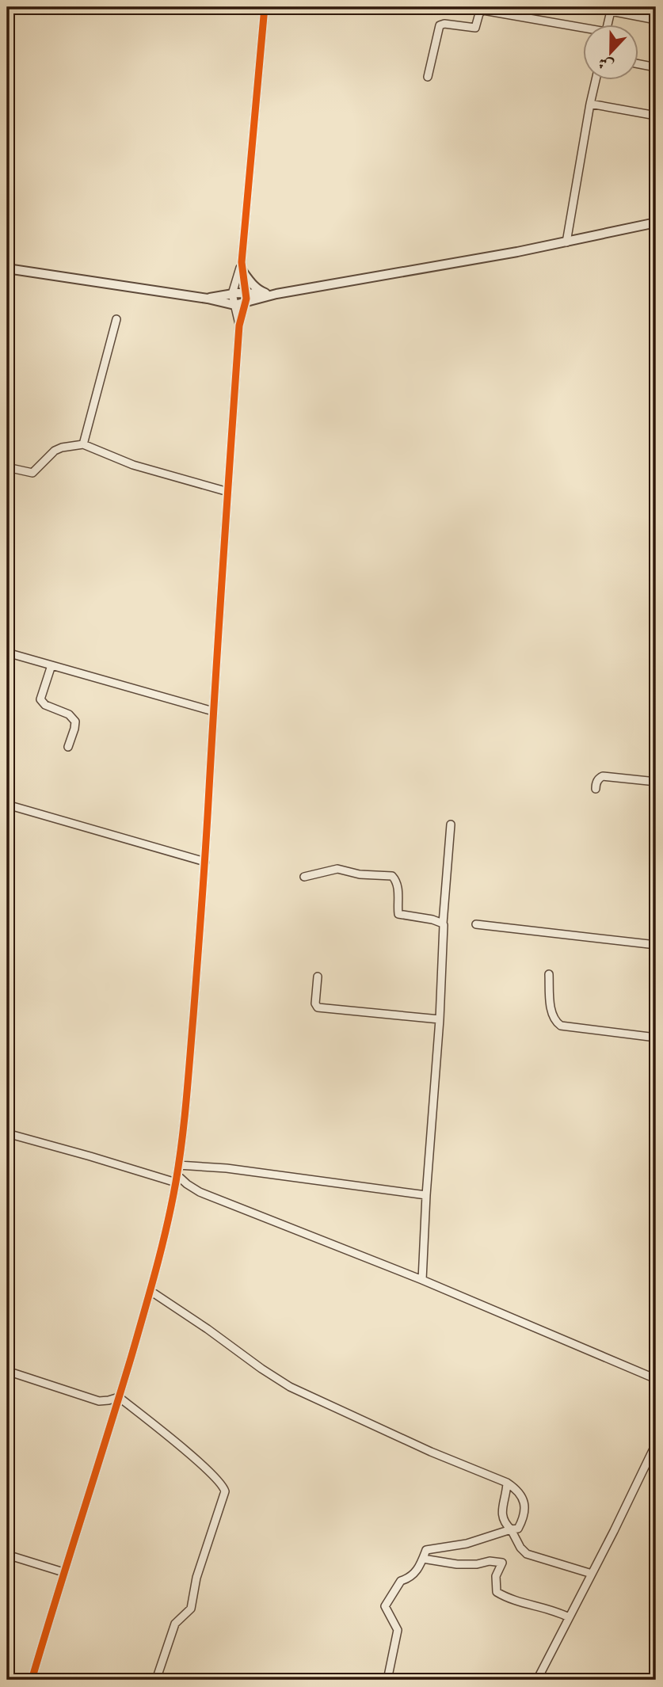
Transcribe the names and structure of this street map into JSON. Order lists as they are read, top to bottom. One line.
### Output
{"north":"bottom"}
